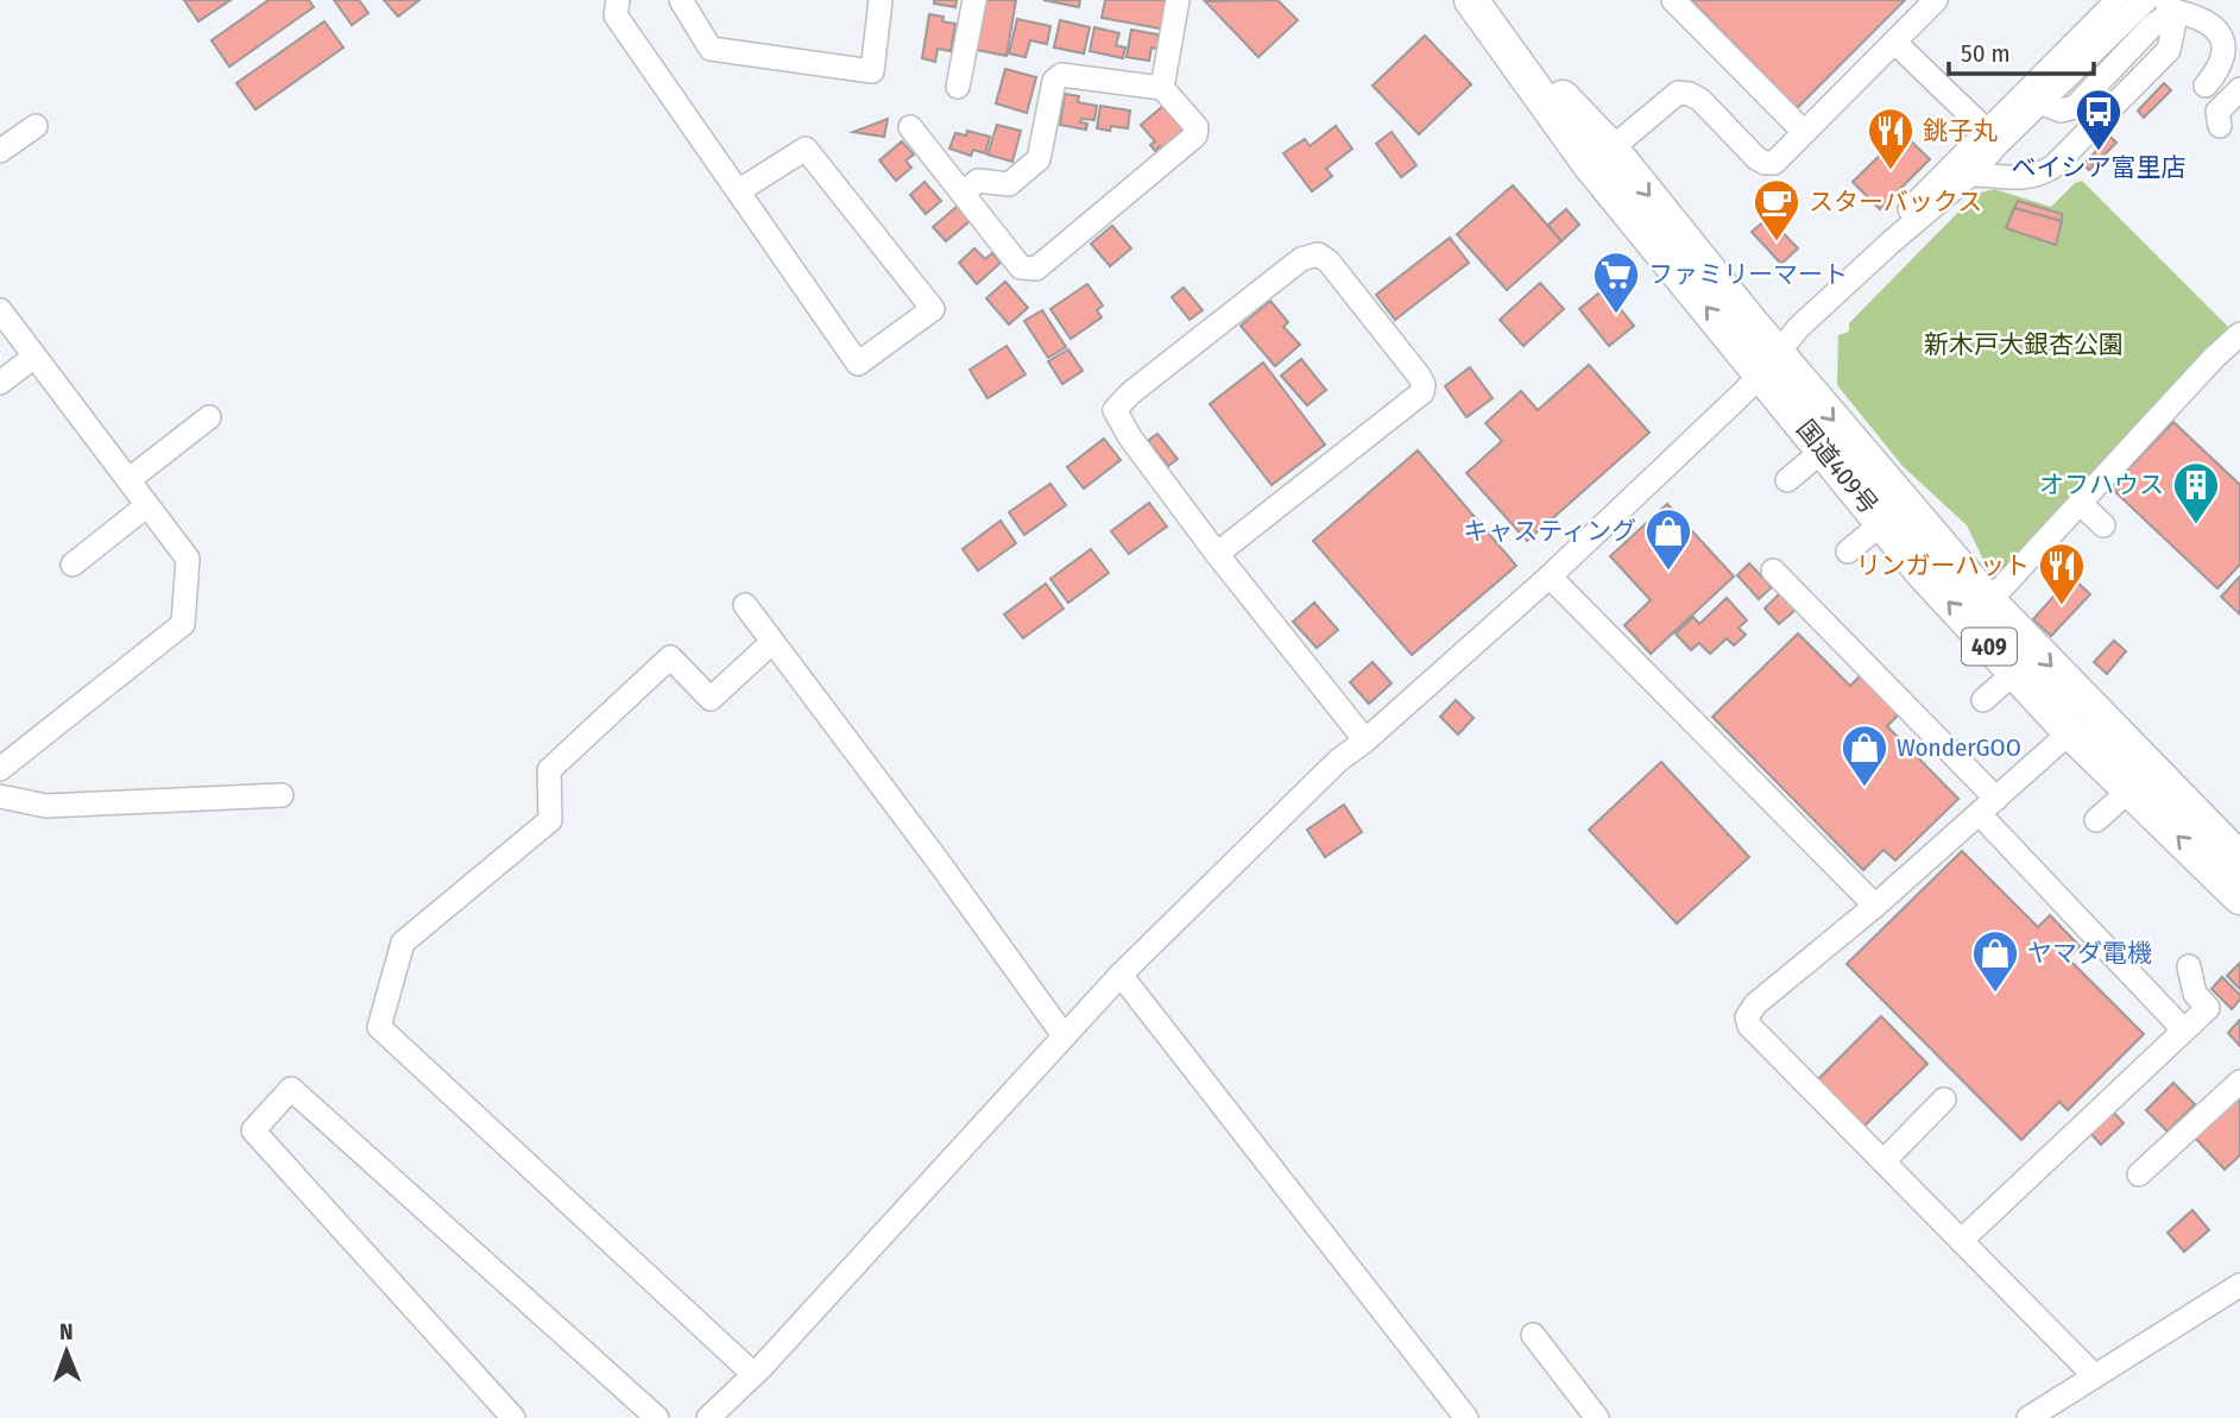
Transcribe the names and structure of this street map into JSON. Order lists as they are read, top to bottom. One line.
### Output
{"streets":{"highway":["国道409号","409"]},"parks":["新木戸大銀杏公園"],"places":{"bus stop":["ベイシア富里店"],"restaurant":["銚子丸","リンガーハット"],"cafe":["スターバックス"],"supermarket":["ファミリーマート"],"building":["オフハウス"],"shop":["キャスティング","WonderGOO","ヤマダ電機"]},"scale_bar":"50 m","north":"top"}
